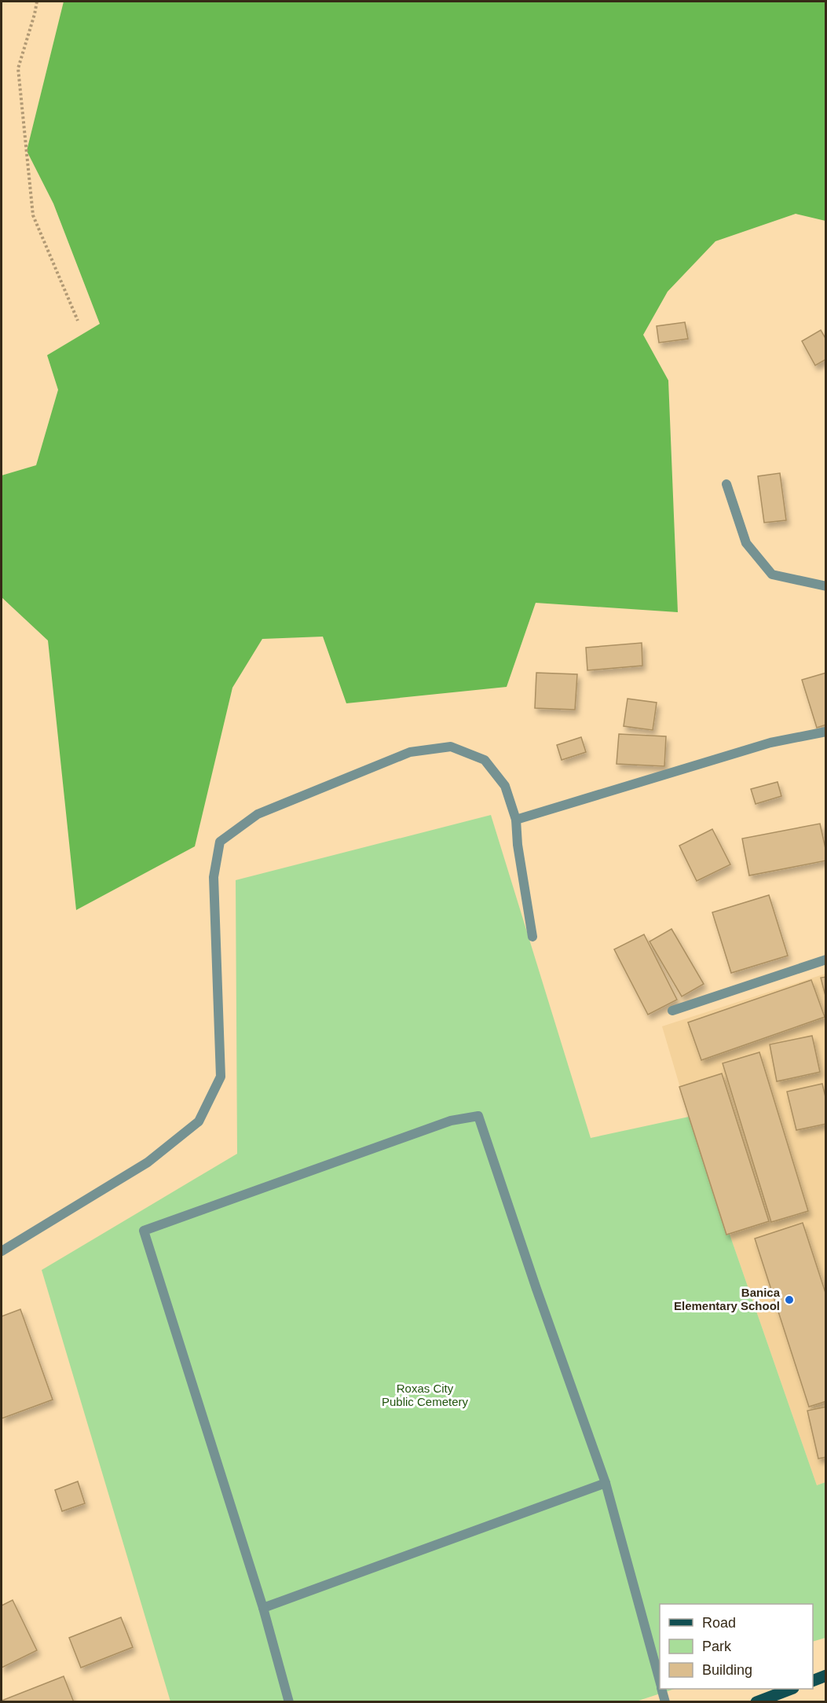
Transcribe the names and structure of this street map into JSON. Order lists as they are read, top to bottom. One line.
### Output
{"parks":["Roxas City Public Cemetery"],"places":["Banica Elementary School"],"legend":["Road","Park","Building"]}
